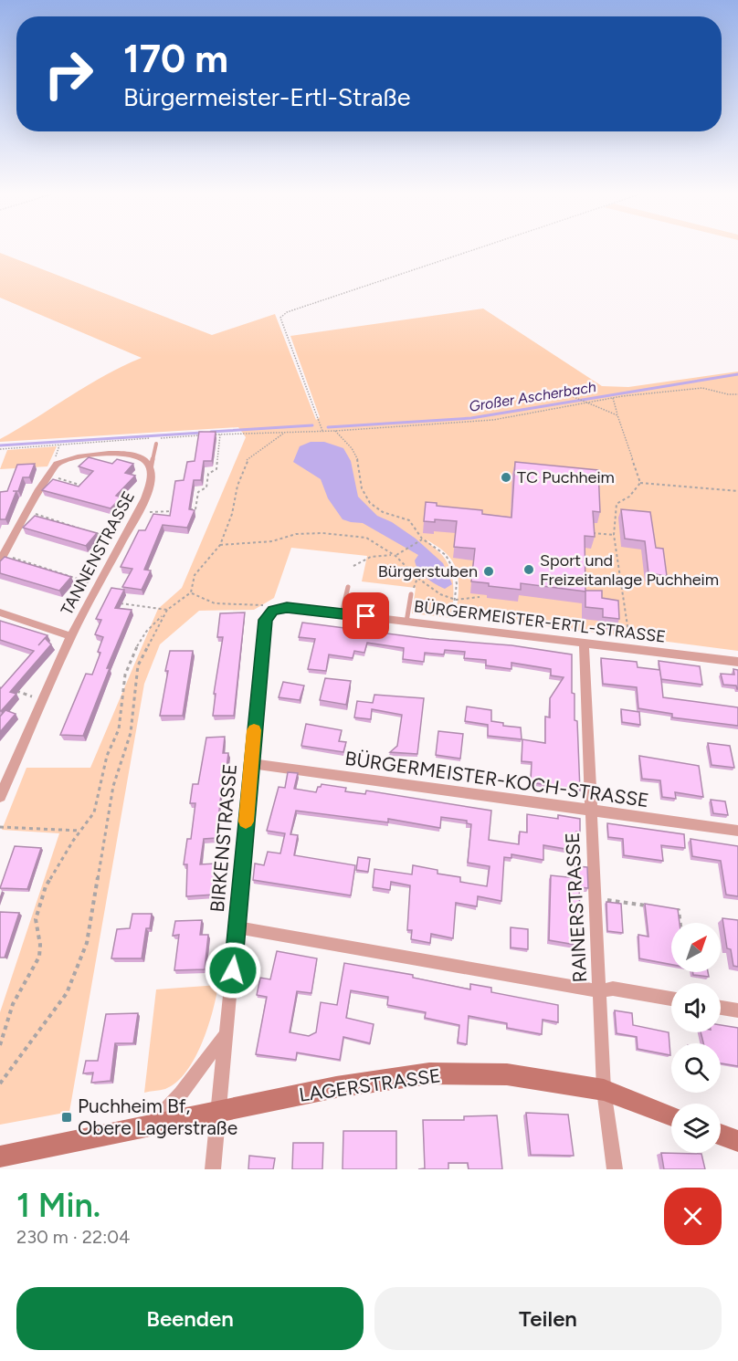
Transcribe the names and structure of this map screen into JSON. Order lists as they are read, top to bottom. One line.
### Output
{"streets":{"street":["TANNENSTRASSE","BÜRGERMEISTER-ERTL-STRASSE","BÜRGERMEISTER-KOCH-STRASSE","BIRKENSTRASSE","RAINERSTRASSE","LAGERSTRASSE"]},"crossings":[["BÜRGERMEISTER-ERTL-STRASSE","BIRKENSTRASSE"],["BÜRGERMEISTER-ERTL-STRASSE","RAINERSTRASSE"],["BÜRGERMEISTER-KOCH-STRASSE","BIRKENSTRASSE"],["BÜRGERMEISTER-KOCH-STRASSE","RAINERSTRASSE"],["BIRKENSTRASSE","LAGERSTRASSE"],["RAINERSTRASSE","LAGERSTRASSE"]],"water":["Großer Ascherbach"],"places":{"other":["TC Puchheim","Sport und Freizeitanlage Puchheim","Bürgerstuben"],"transit":["Puchheim Bf, Obere Lagerstraße"]},"north":"top right","page":{"turn":["170 m","Bürgermeister-Ertl-Straße"],"heading":["1 Min.","230 m · 22:04"],"buttons":["Beenden","Teilen"]}}
